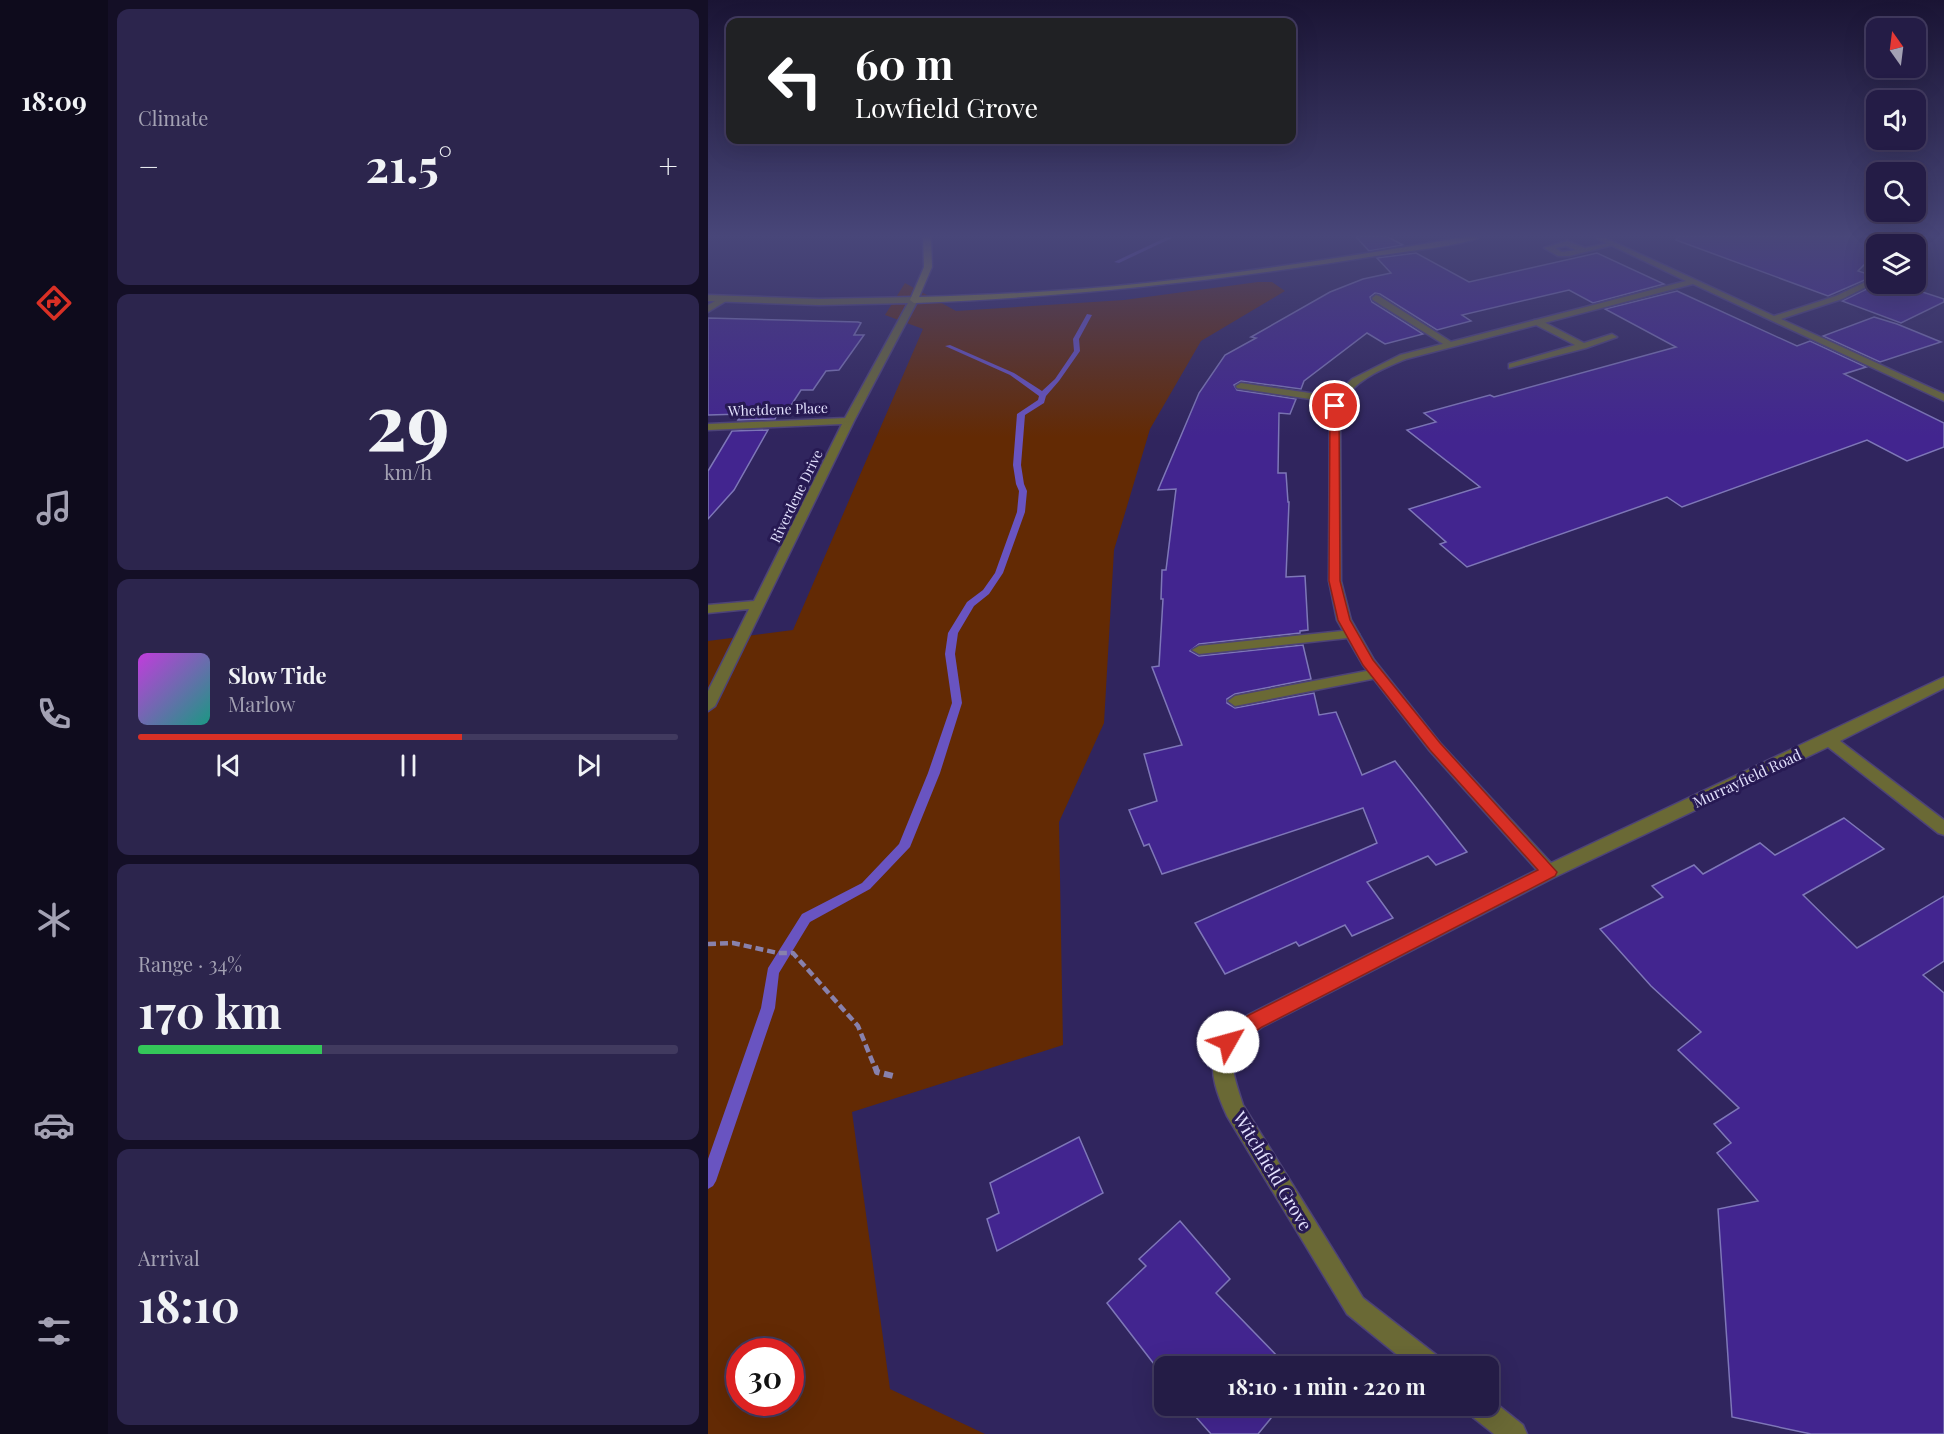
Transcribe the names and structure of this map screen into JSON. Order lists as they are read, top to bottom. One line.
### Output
{"streets":{"street":["Whetdene Place","Riverdene Drive","Murrayfield Road","Witchfield Grove"]},"crossings":[["Whetdene Place","Riverdene Drive"],["Murrayfield Road","Witchfield Grove"]],"north":"top","page":{"tabs":"18:09","tile":["Climate",["29","km/h"],["Range · 34%","170 km"],["Arrival","18:10"]],"turn":["60 m","Lowfield Grove"],"heat":["−","21.5°","+"],"song":["Slow Tide","Marlow"],"limit":"30","trip":"18:10 · 1 min · 220 m"}}
